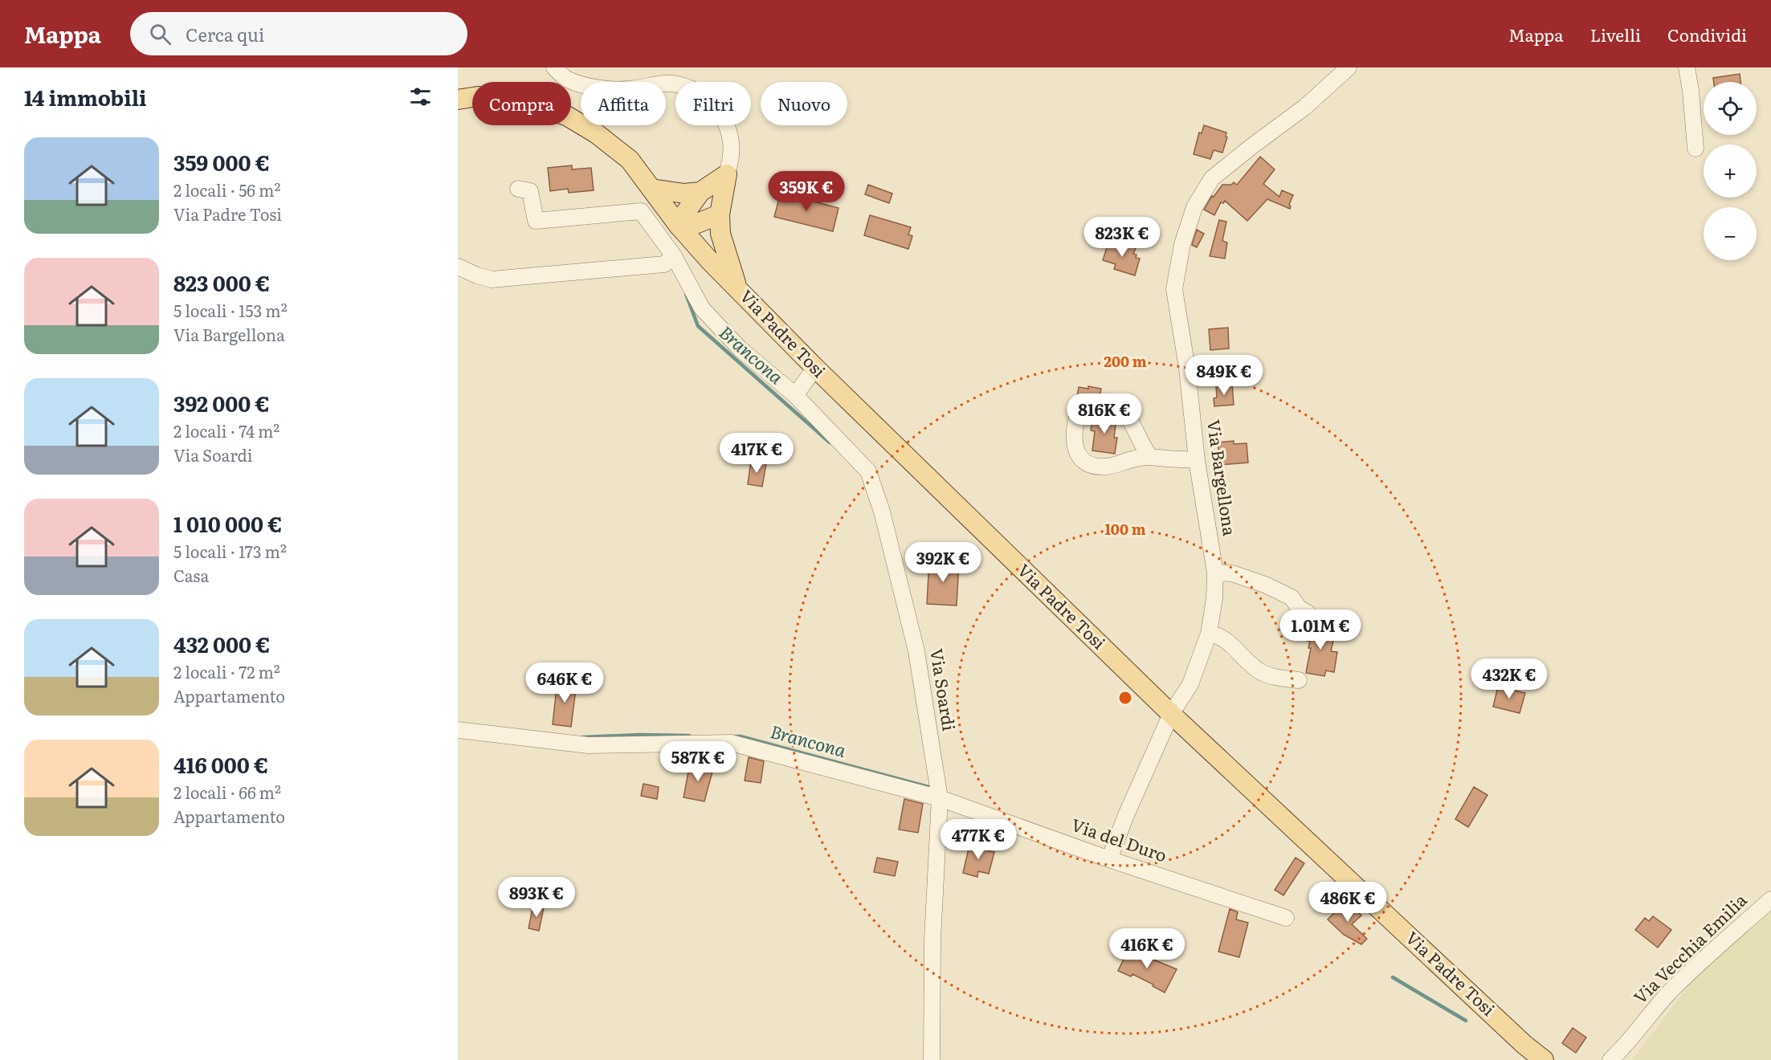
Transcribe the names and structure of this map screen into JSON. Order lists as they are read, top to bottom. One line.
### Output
{"streets":{"main road":["Via Padre Tosi"],"street":["Via Bargellona","Via Soardi","Via del Duro","Via Vecchia Emilia"]},"crossings":[["Via Padre Tosi","Via Bargellona"],["Via Padre Tosi","Via Soardi"],["Via Bargellona","Via del Duro"],["Via Soardi","Via del Duro"]],"water":["Brancona"],"page":{"header":"Mappa","search":"Cerca qui","nav":["Mappa","Livelli","Condividi"],"heading":"14 immobili","map_buttons":["+","−"],"chip":["Compra","Affitta","Filtri","Nuovo"],"list":[{"name":"359 000 €","note":"2 locali · 56 m² · Via Padre Tosi"},{"name":"823 000 €","note":"5 locali · 153 m² · Via Bargellona"},{"name":"392 000 €","note":"2 locali · 74 m² · Via Soardi"},{"name":"1 010 000 €","note":"5 locali · 173 m² · Casa"},{"name":"432 000 €","note":"2 locali · 72 m² · Appartamento"},{"name":"416 000 €","note":"2 locali · 66 m² · Appartamento"}],"price":["359K €","823K €","849K €","816K €","417K €","392K €","1.01M €","432K €","646K €","587K €","477K €","893K €","486K €","416K €"]},"rings":["200 m","100 m"]}
